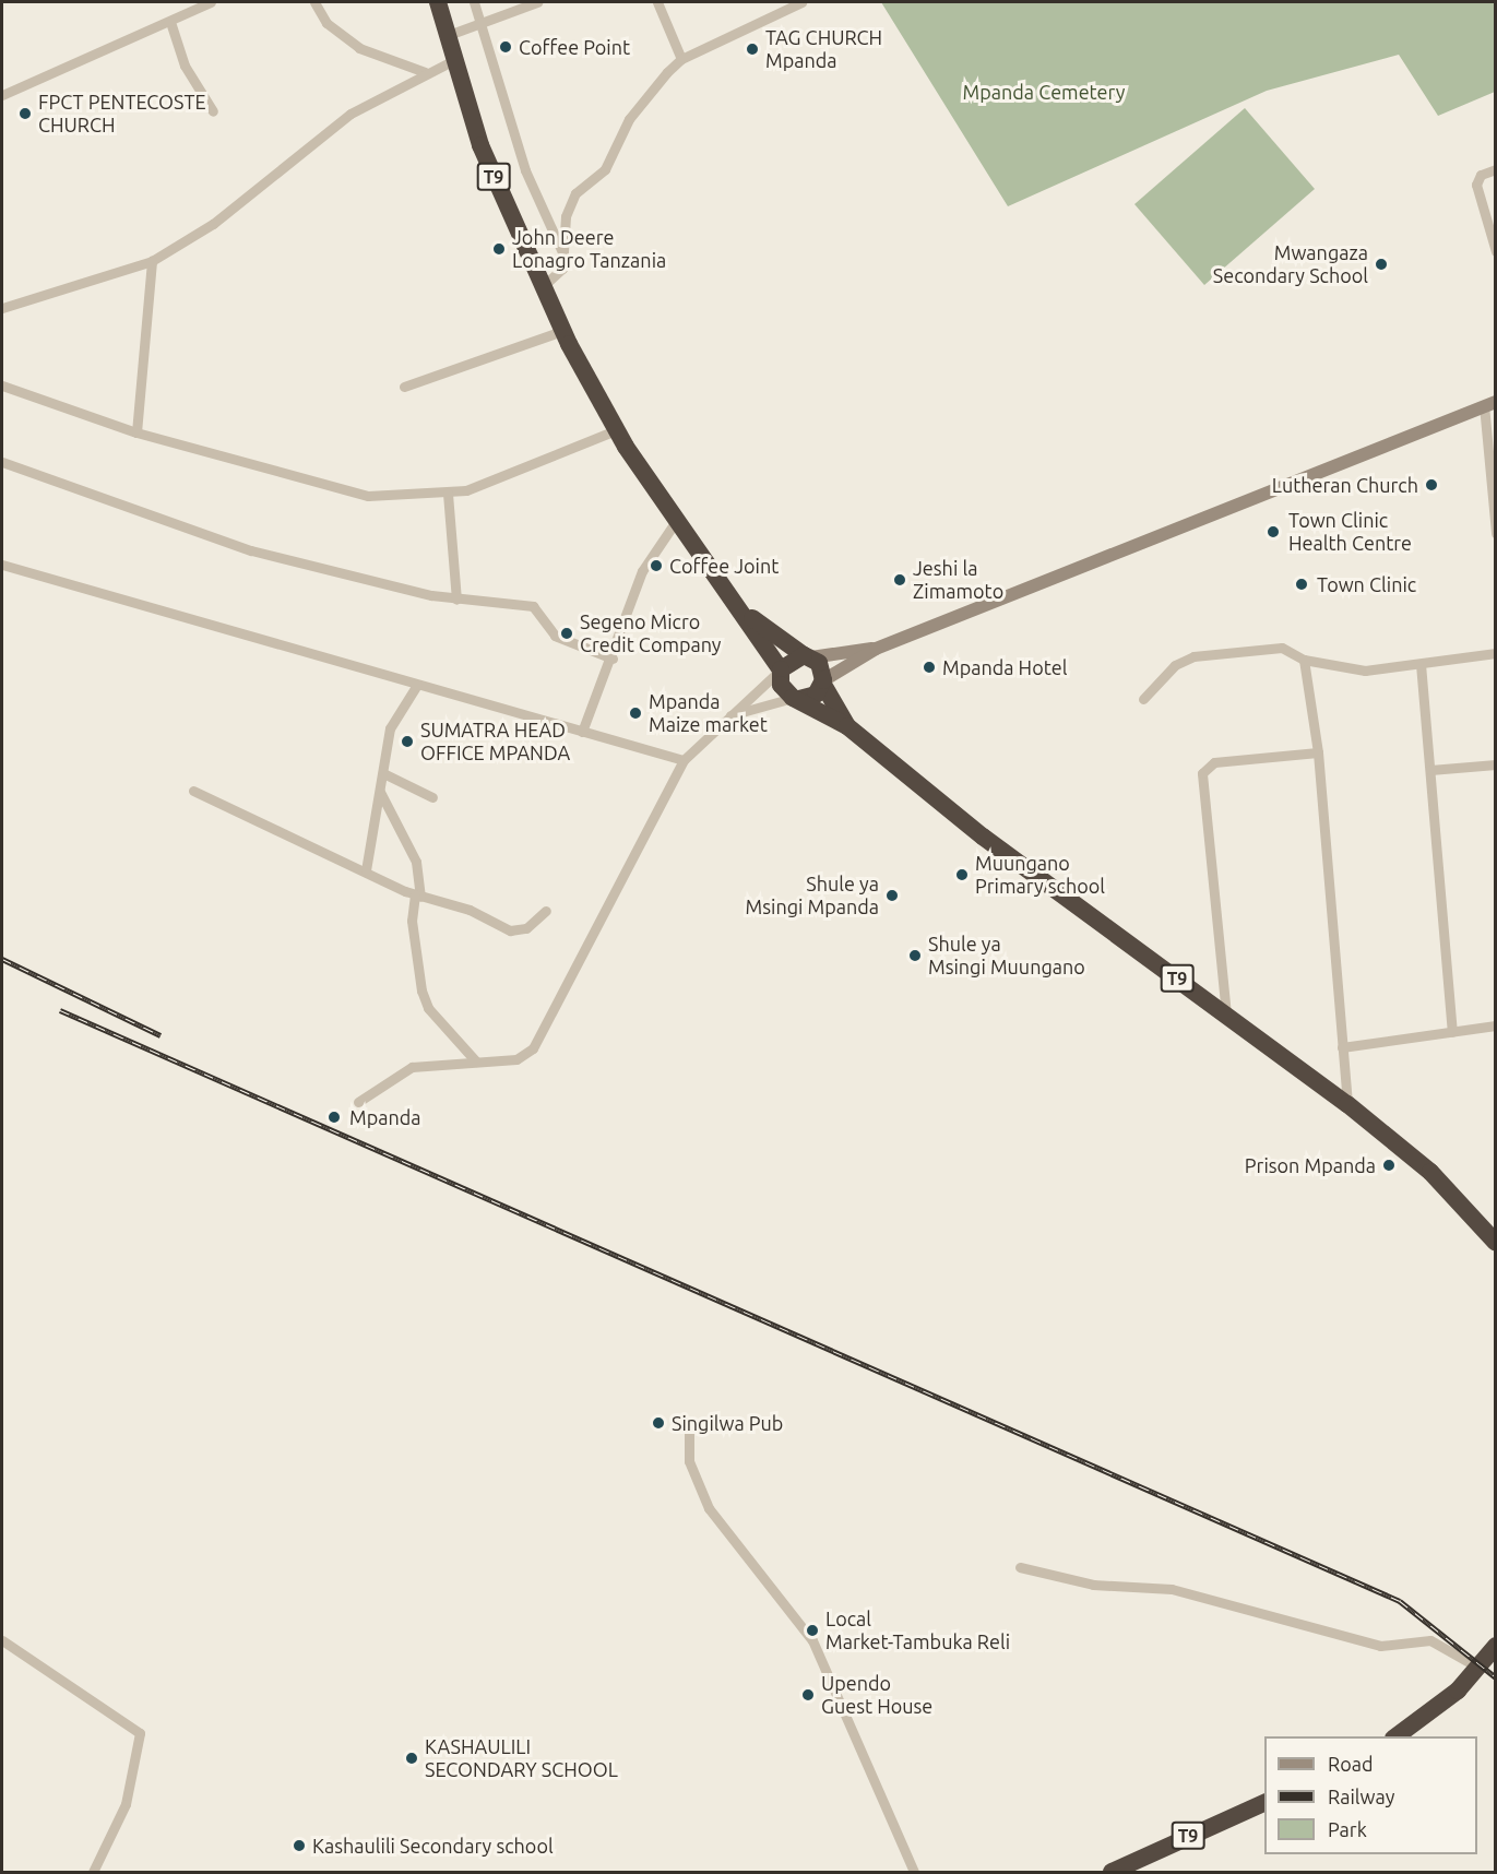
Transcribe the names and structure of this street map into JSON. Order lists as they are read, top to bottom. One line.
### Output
{"streets":{"highway":["T9"]},"parks":["Mpanda Cemetery"],"places":["Coffee Point","TAG CHURCH Mpanda","FPCT PENTECOSTE CHURCH","John Deere Lonagro Tanzania","Mwangaza Secondary School","Lutheran Church","Town Clinic Health Centre","Coffee Joint","Jeshi la Zimamoto","Town Clinic","Segeno Micro Credit Company","Mpanda Hotel","Mpanda Maize market","SUMATRA HEAD OFFICE MPANDA","Muungano Primary school","Shule ya Msingi Mpanda","Shule ya Msingi Muungano","Mpanda","Prison Mpanda","Singilwa Pub","Local Market-Tambuka Reli","Upendo Guest House","KASHAULILI SECONDARY SCHOOL","Kashaulili Secondary school"],"legend":["Road","Railway","Park"]}
